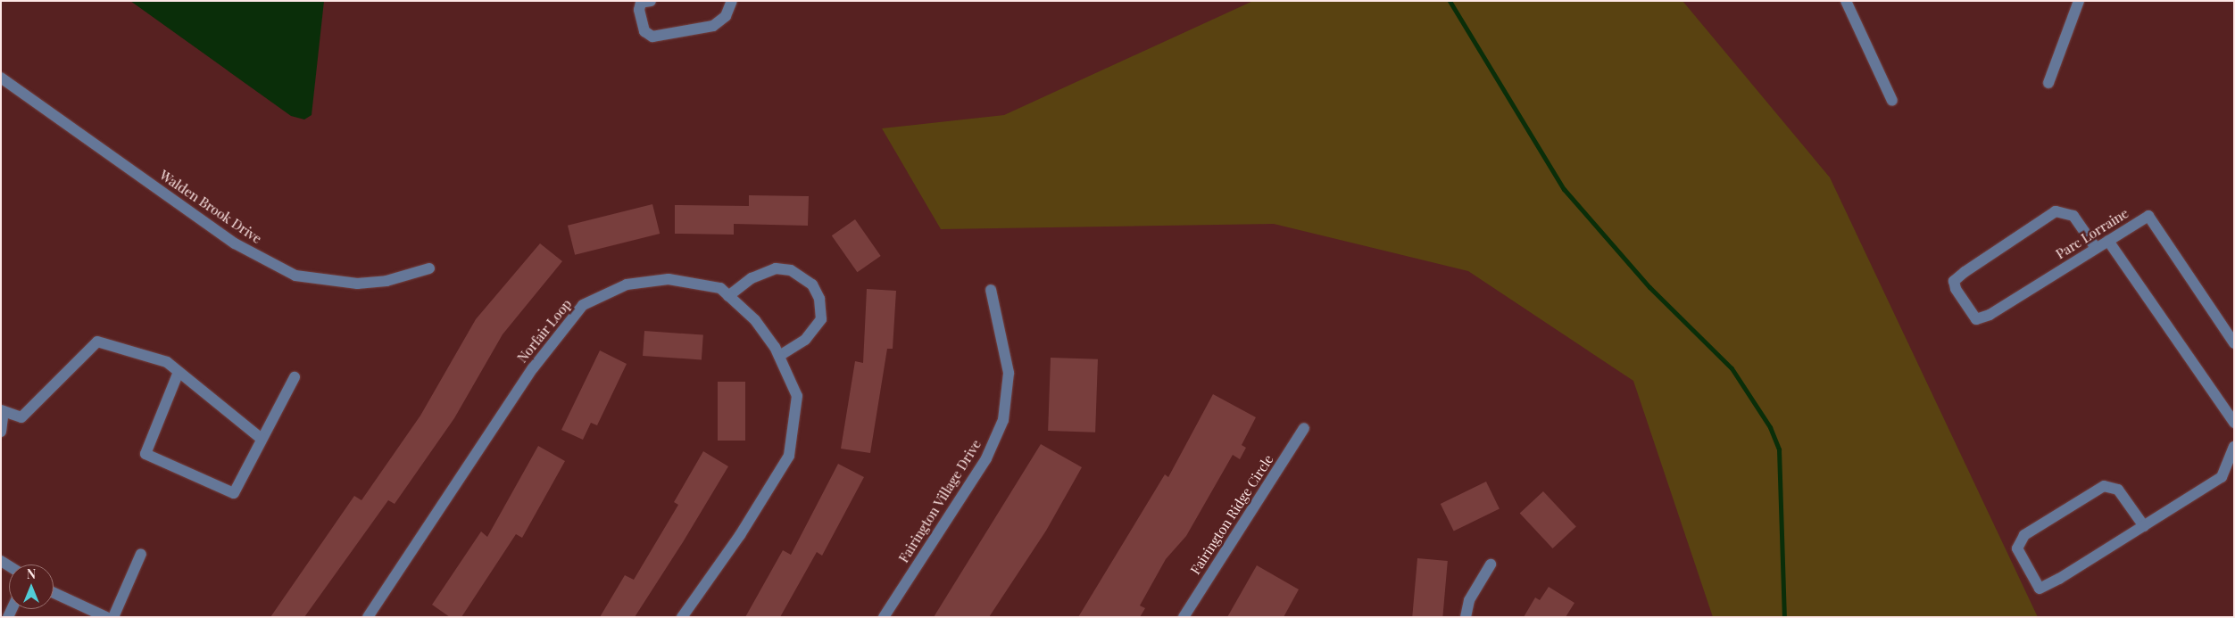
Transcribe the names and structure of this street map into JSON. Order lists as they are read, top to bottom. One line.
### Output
{"streets":{"street":["Walden Brook Drive","Parc Lorraine","Norfair Loop","Fairington Village Drive","Fairington Ridge Circle"]},"north":"top"}
